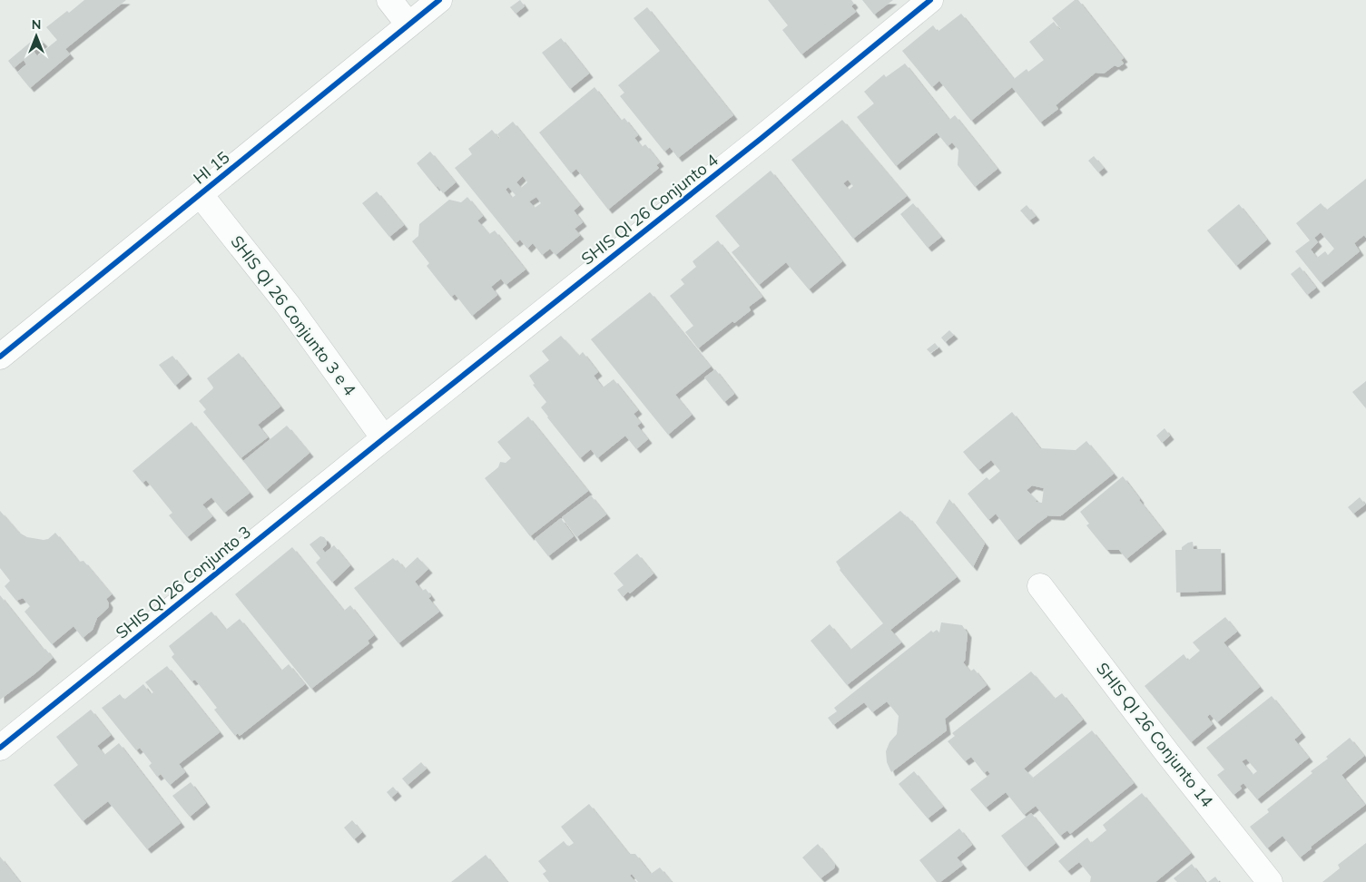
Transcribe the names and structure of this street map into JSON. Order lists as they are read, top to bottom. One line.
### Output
{"streets":{"street":["HI 15","SHIS QI 26 Conjunto 4","SHIS QI 26 Conjunto 3 e 4","SHIS QI 26 Conjunto 3","SHIS QI 26 Conjunto 14"]},"crossings":[["HI 15","SHIS QI 26 Conjunto 3 e 4"],["SHIS QI 26 Conjunto 4","SHIS QI 26 Conjunto 3 e 4"],["SHIS QI 26 Conjunto 4","SHIS QI 26 Conjunto 3"],["SHIS QI 26 Conjunto 3 e 4","SHIS QI 26 Conjunto 3"]],"north":"top"}
